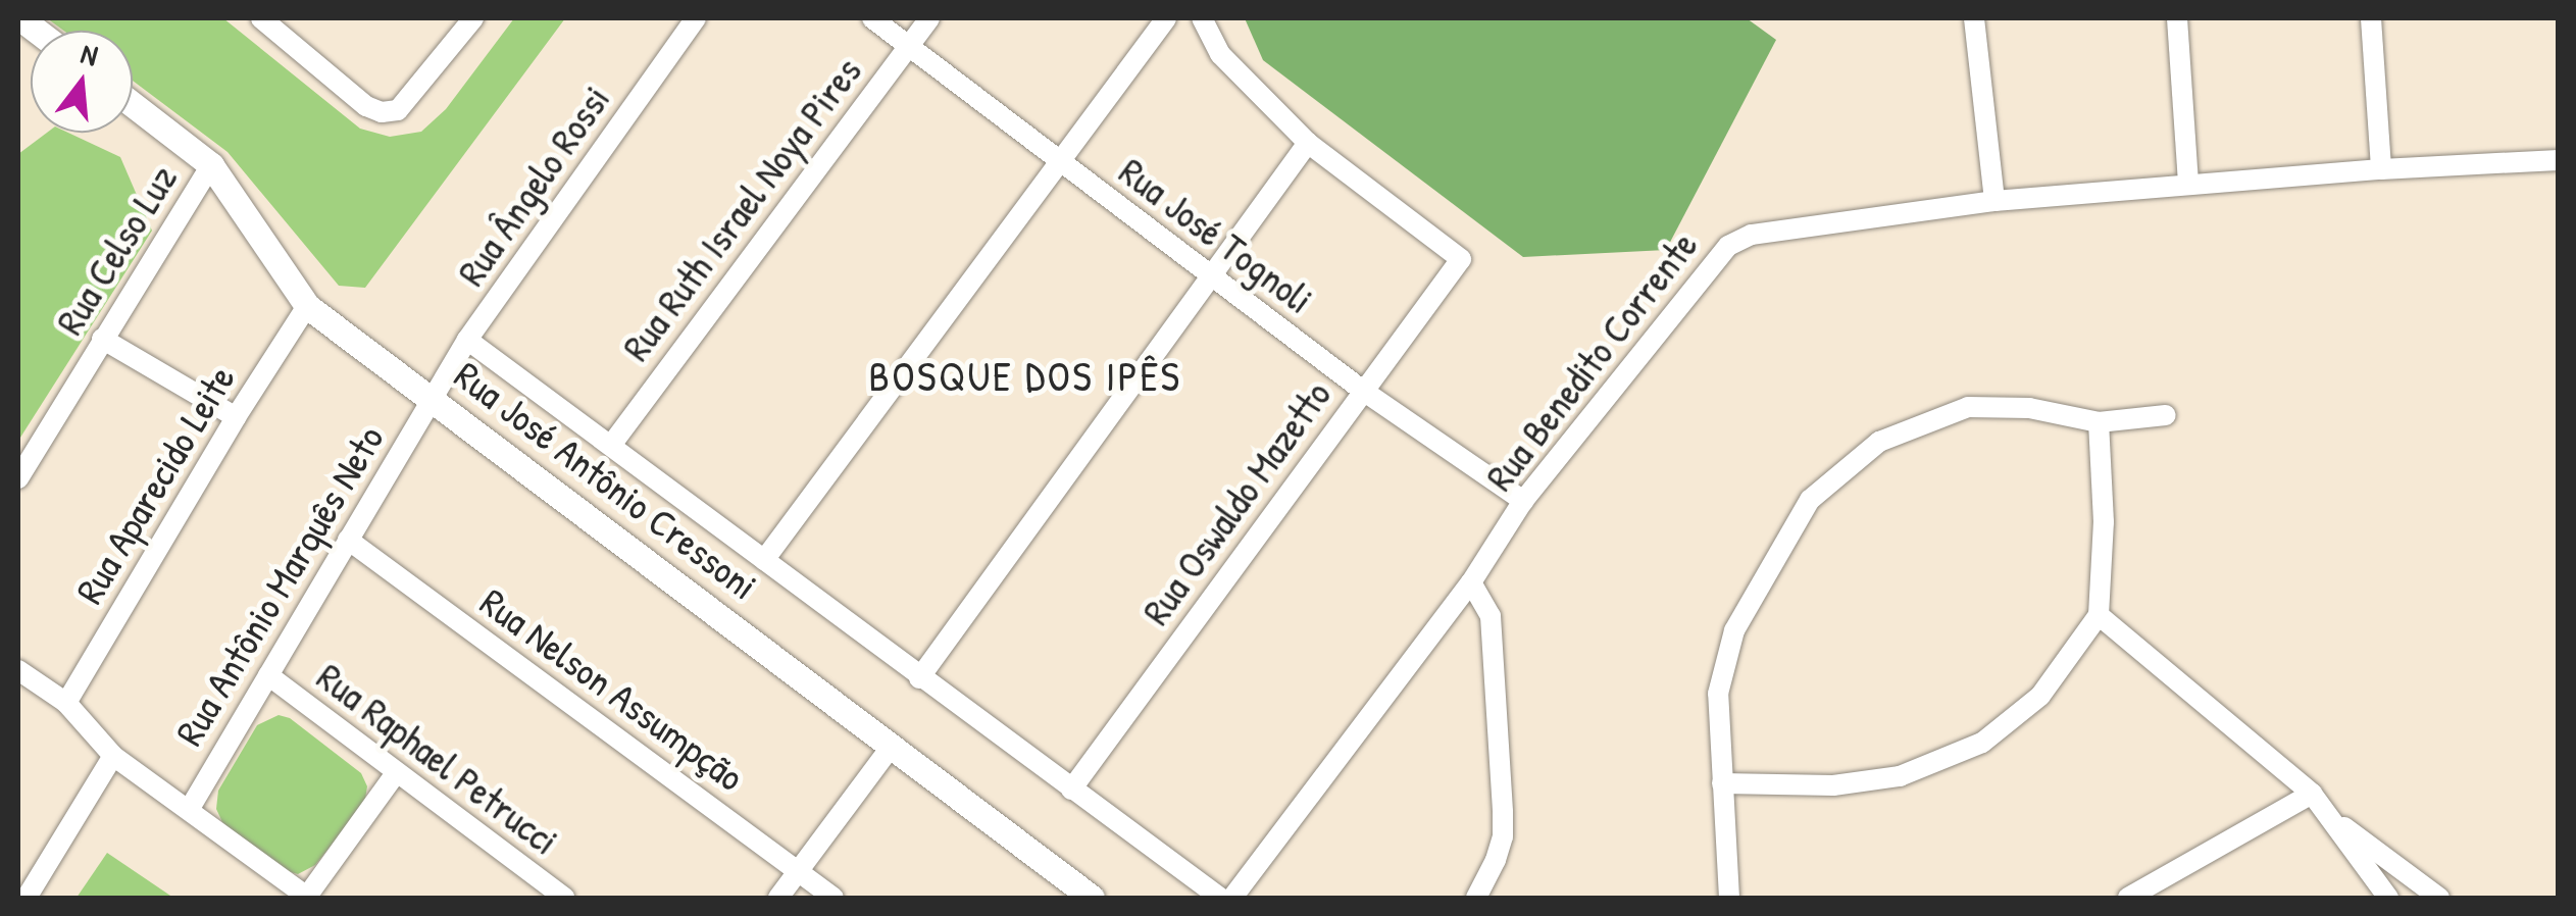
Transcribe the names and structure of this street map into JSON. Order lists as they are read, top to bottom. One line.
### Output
{"streets":{"street":["Rua Ângelo Rossi","Rua Ruth Israel Noya Pires","Rua José Tognoli","Rua Celso Luz","Rua Benedito Corrente","Rua José Antônio Cressoni","Rua Aparecido Leite","Rua Oswaldo Mazetto","Rua Antônio Marquês Neto","Rua Nelson Assumpção","Rua Raphael Petrucci"]},"crossings":[["Rua Ângelo Rossi","Rua José Antônio Cressoni"],["Rua Ângelo Rossi","Rua Antônio Marquês Neto"],["Rua Ruth Israel Noya Pires","Rua José Tognoli"],["Rua Ruth Israel Noya Pires","Rua José Antônio Cressoni"],["Rua José Tognoli","Rua Benedito Corrente"],["Rua José Tognoli","Rua Oswaldo Mazetto"],["Rua Celso Luz","Rua José Antônio Cressoni"],["Rua José Antônio Cressoni","Rua Aparecido Leite"],["Rua José Antônio Cressoni","Rua Oswaldo Mazetto"],["Rua José Antônio Cressoni","Rua Antônio Marquês Neto"],["Rua Antônio Marquês Neto","Rua Nelson Assumpção"],["Rua Antônio Marquês Neto","Rua Raphael Petrucci"]],"districts":["BOSQUE DOS IPÊS"],"north":"top"}
